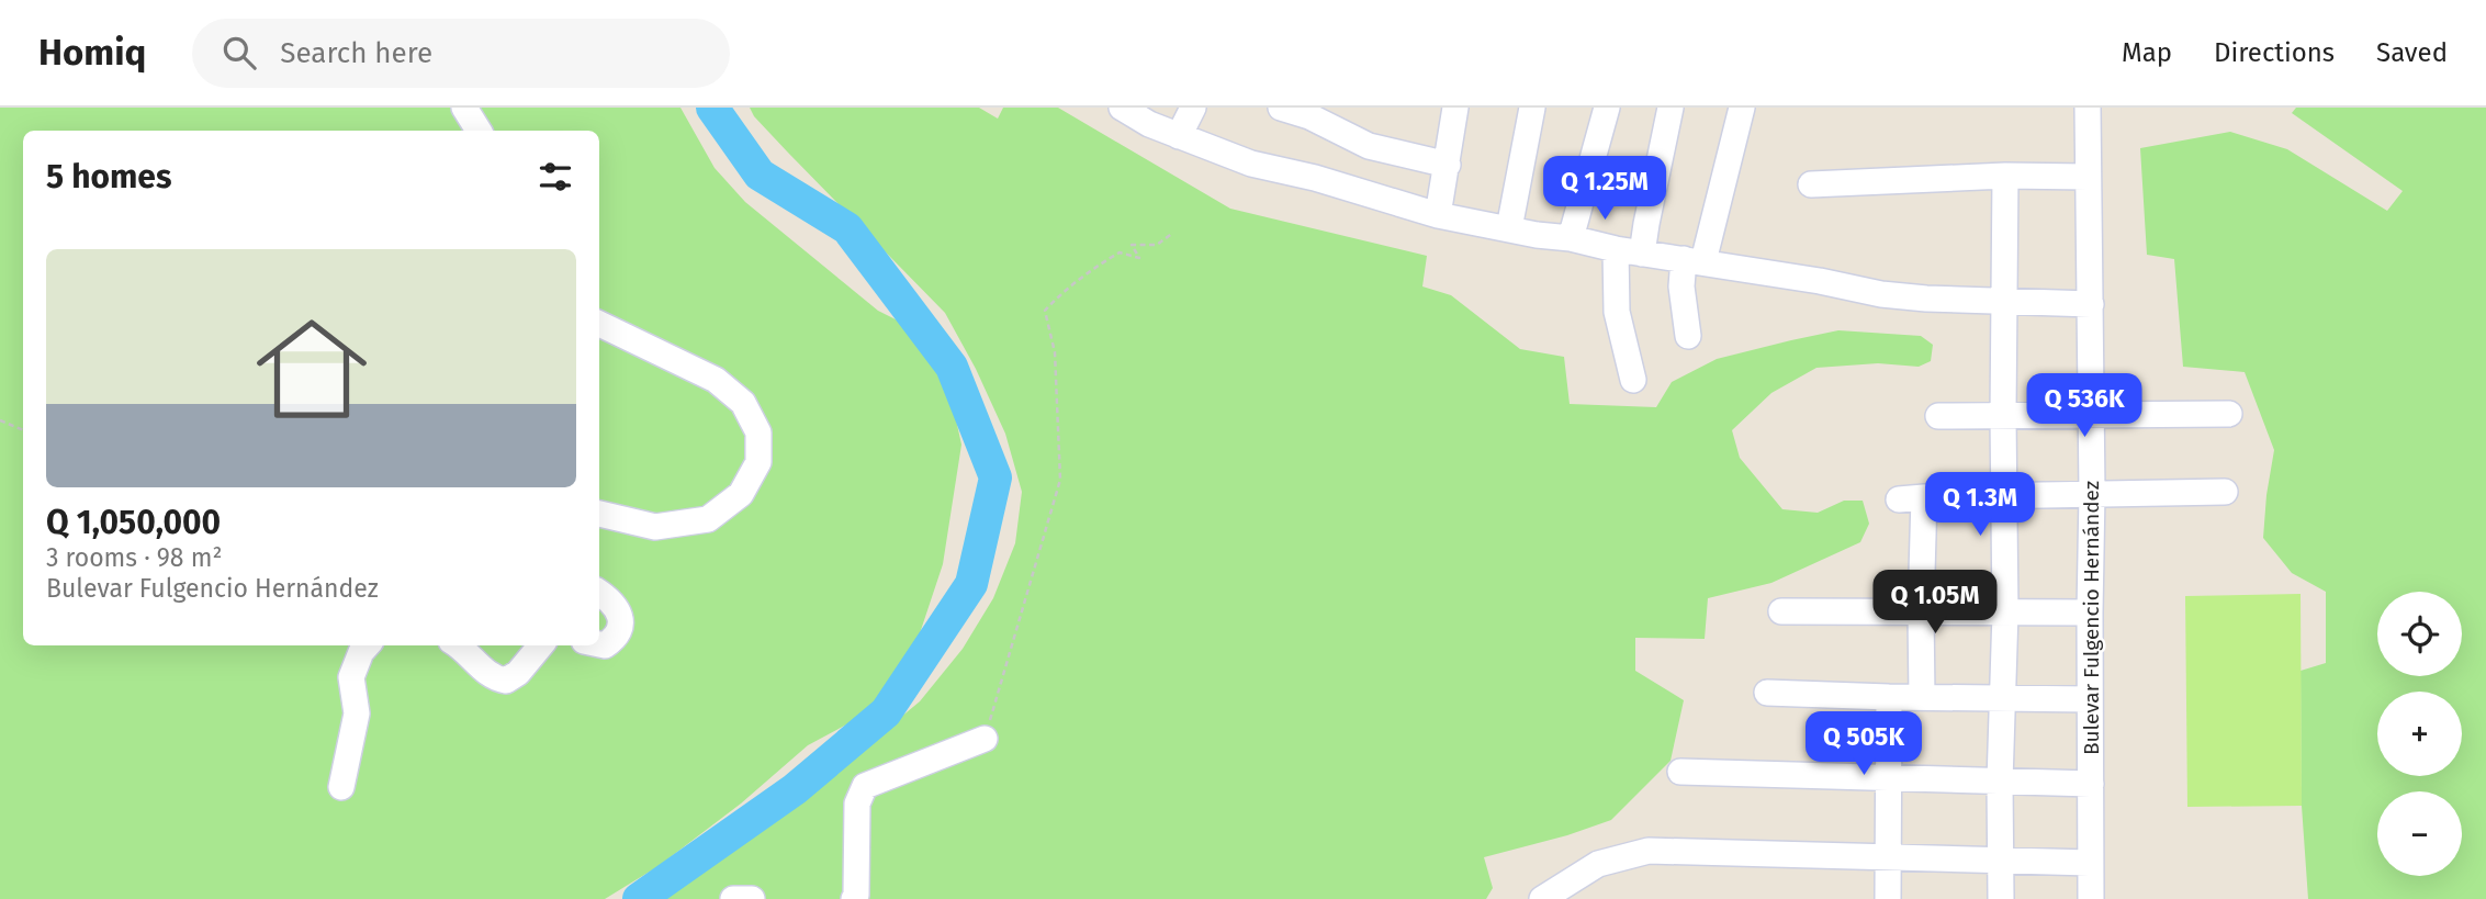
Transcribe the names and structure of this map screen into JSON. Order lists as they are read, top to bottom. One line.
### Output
{"streets":{"street":["Bulevar Fulgencio Hernández"]},"page":{"header":"Homiq","search":"Search here","nav":["Map","Directions","Saved"],"heading":"5 homes","price":["Q 1.25M","Q 536K","Q 1.3M","Q 1.05M","Q 505K"],"list":[{"name":"Q 1,050,000","note":"3 rooms · 98 m² · Bulevar Fulgencio Hernández"}],"map_buttons":["+","−"]}}
